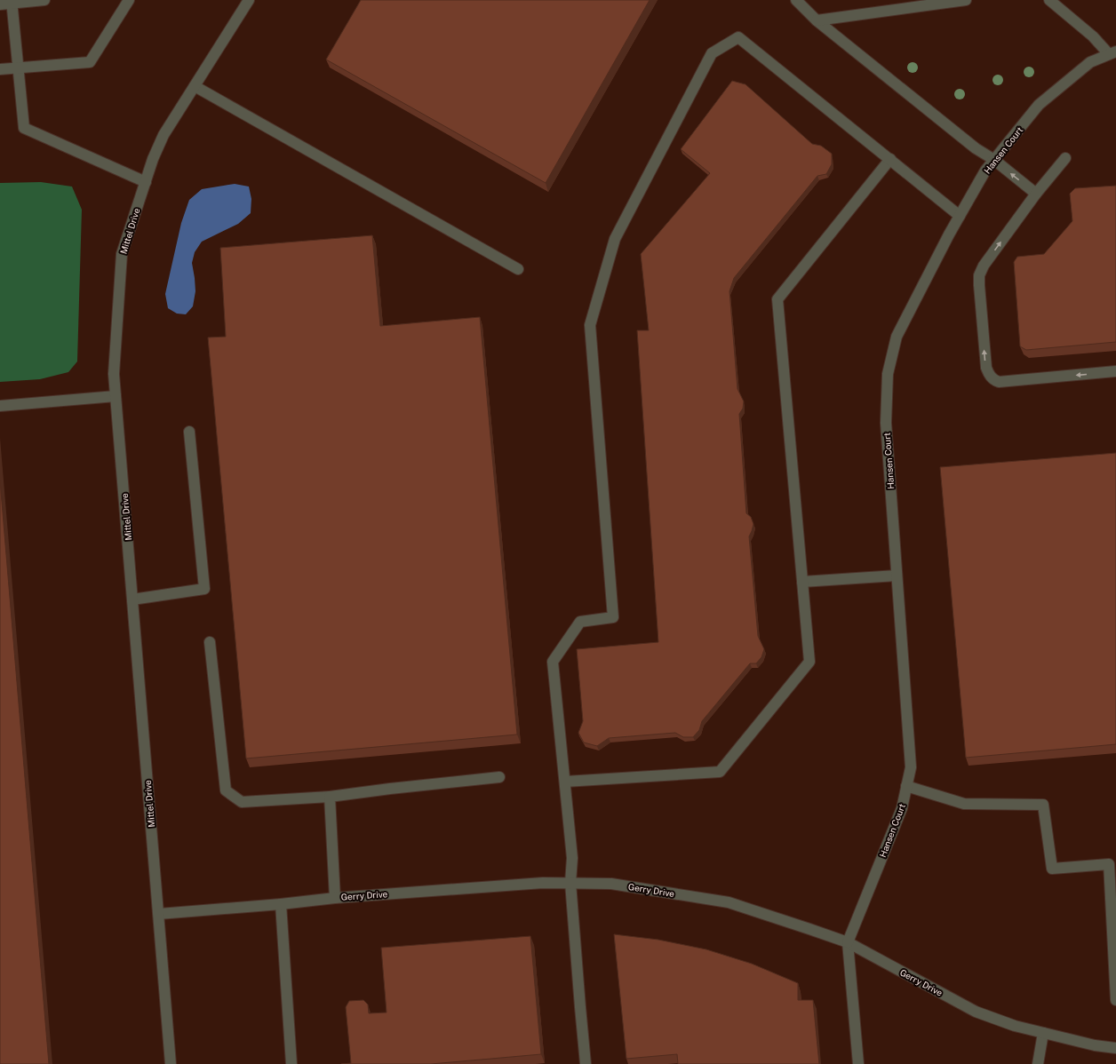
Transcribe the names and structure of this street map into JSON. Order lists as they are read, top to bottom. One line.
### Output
{"streets":{"street":["Hansen Court","Mittel Drive","Gerry Drive"]},"crossings":[["Hansen Court","Gerry Drive"],["Mittel Drive","Gerry Drive"]]}
